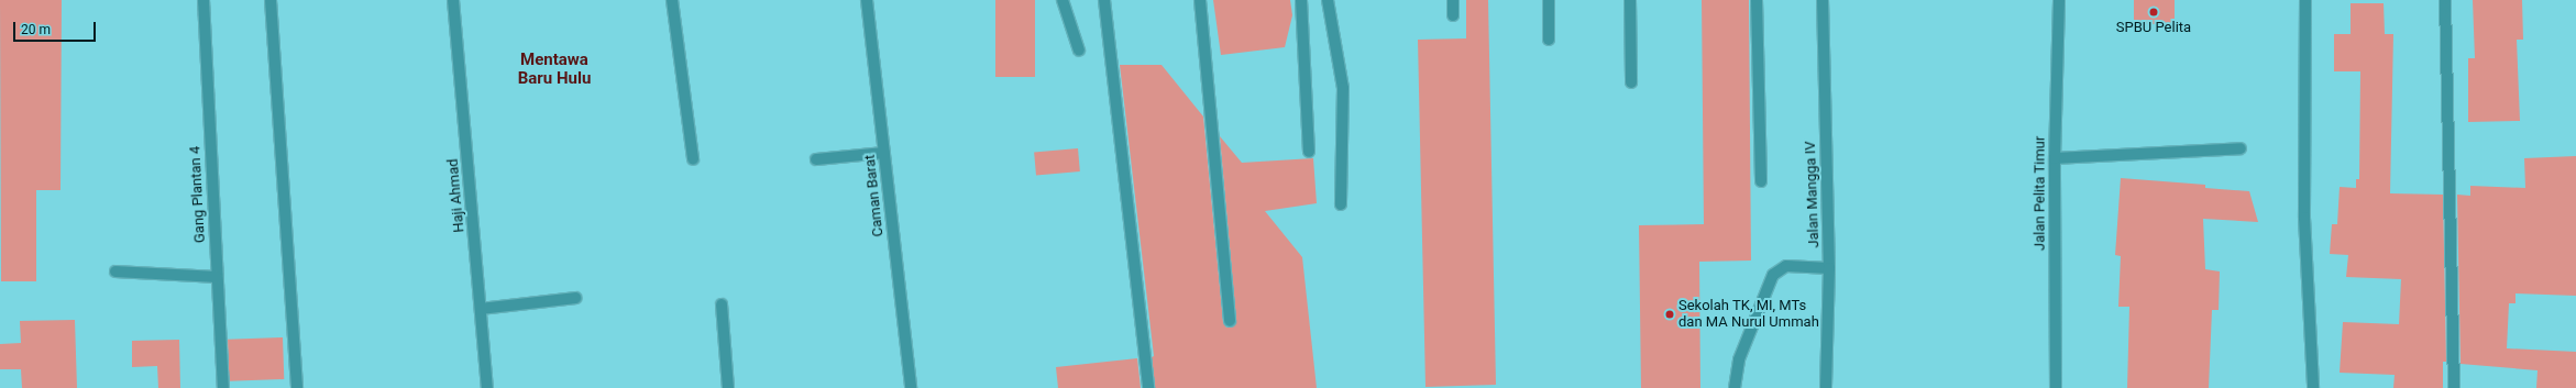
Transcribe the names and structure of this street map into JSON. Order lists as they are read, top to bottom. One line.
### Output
{"streets":{"street":["Jalan Pelita Timur","Gang Plantan 4","Jalan Mangga IV","Haji Ahmad","Caman Barat"]},"districts":["Mentawa Baru Hulu"],"places":["SPBU Pelita","Sekolah TK, MI, MTs dan MA Nurul Ummah"],"scale_bar":"20 m"}
